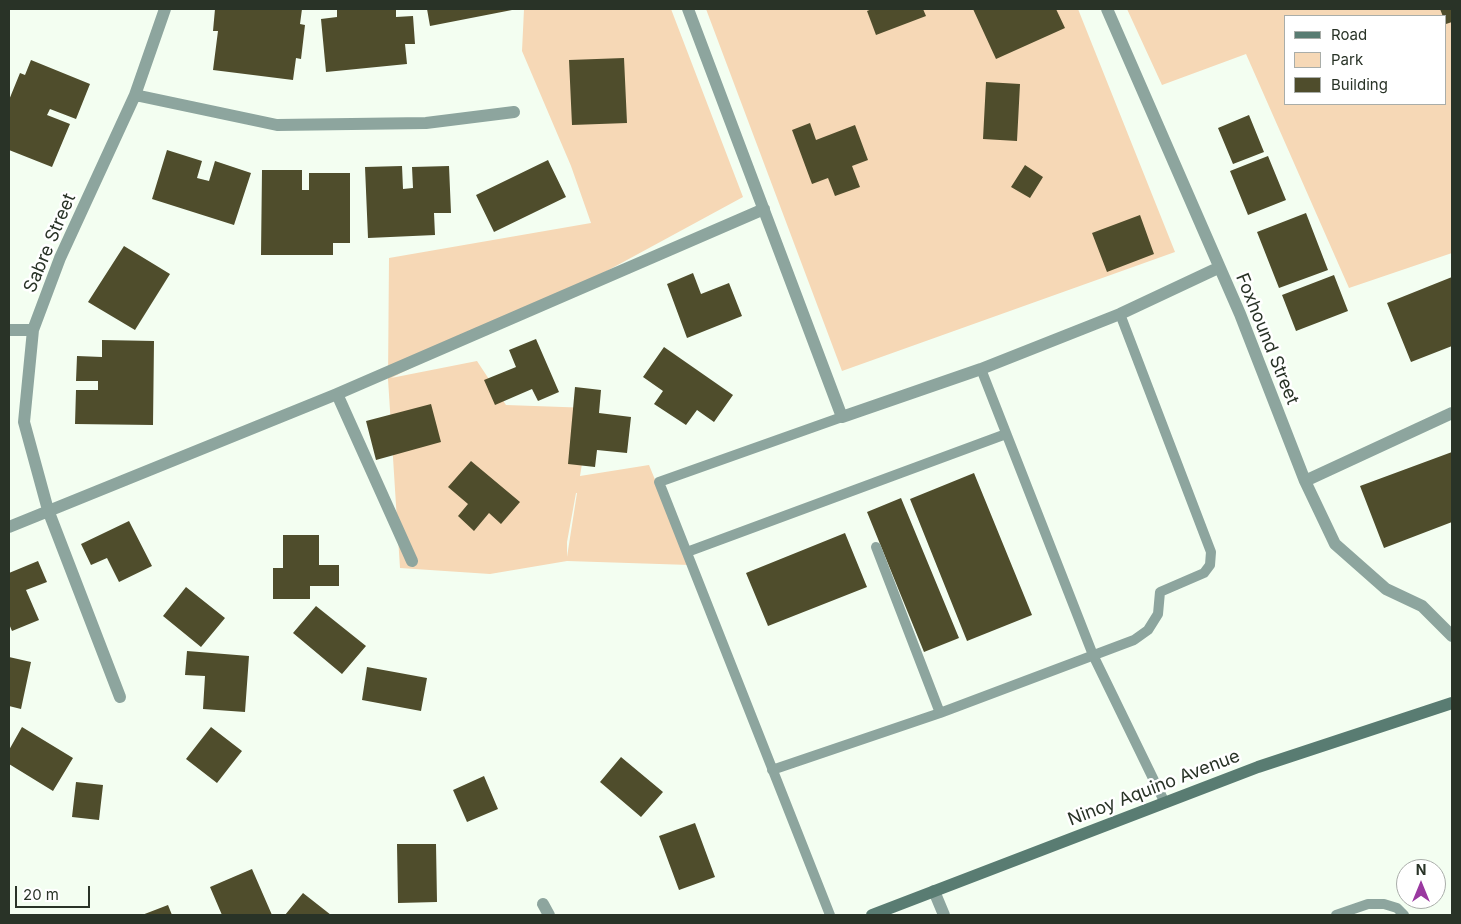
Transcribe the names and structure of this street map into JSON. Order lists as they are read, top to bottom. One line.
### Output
{"streets":{"main road":["Ninoy Aquino Avenue"],"street":["Sabre Street","Foxhound Street"]},"legend":["Road","Park","Building"],"scale_bar":"20 m","north":"top"}
